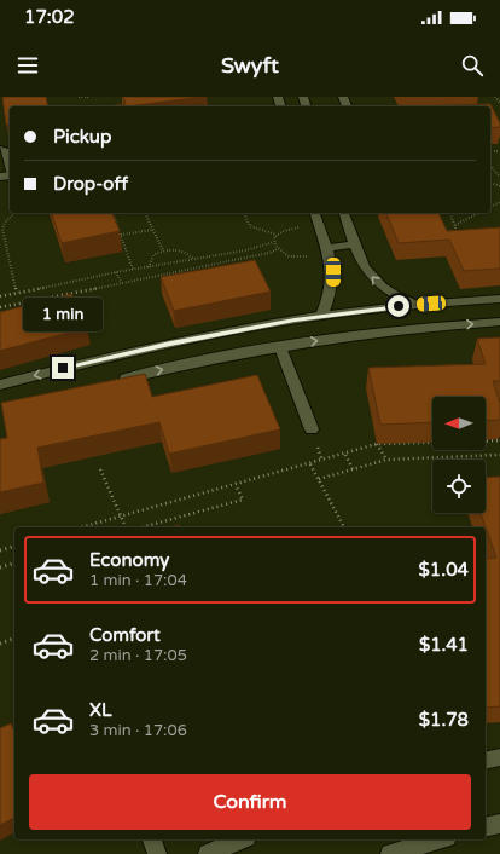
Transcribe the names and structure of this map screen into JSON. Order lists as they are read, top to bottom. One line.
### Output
{"north":"left","page":{"status":"17:02","header":"Swyft","banner":["Pickup","Drop-off"],"bubble":"1 min","list":[{"name":"Economy","note":"1 min · 17:04","value":"$1.04"},{"name":"Comfort","note":"2 min · 17:05","value":"$1.41"},{"name":"XL","note":"3 min · 17:06","value":"$1.78"}],"buttons":"Confirm"}}
